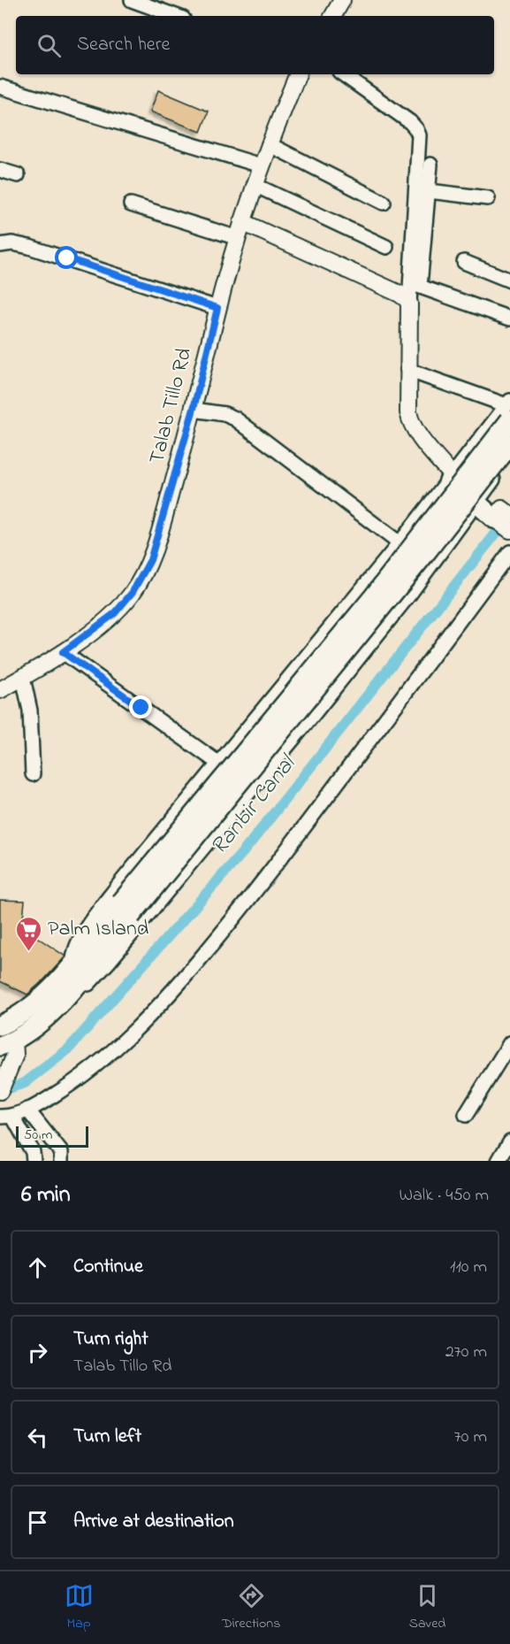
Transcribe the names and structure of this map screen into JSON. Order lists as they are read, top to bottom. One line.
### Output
{"streets":{"main road":["Talab Tillo Rd"]},"water":["Ranbir Canal"],"places":{"supermarket":["Palm Island"]},"scale_bar":"50 m","page":{"search":"Search here","scale":"50 m","heading":["6 min","Walk · 450 m"],"list":[["Continue","110 m"],["Turn right","Talab Tillo Rd","270 m"],["Turn left","70 m"],"Arrive at destination"],"nav":["Map","Directions","Saved"]}}
